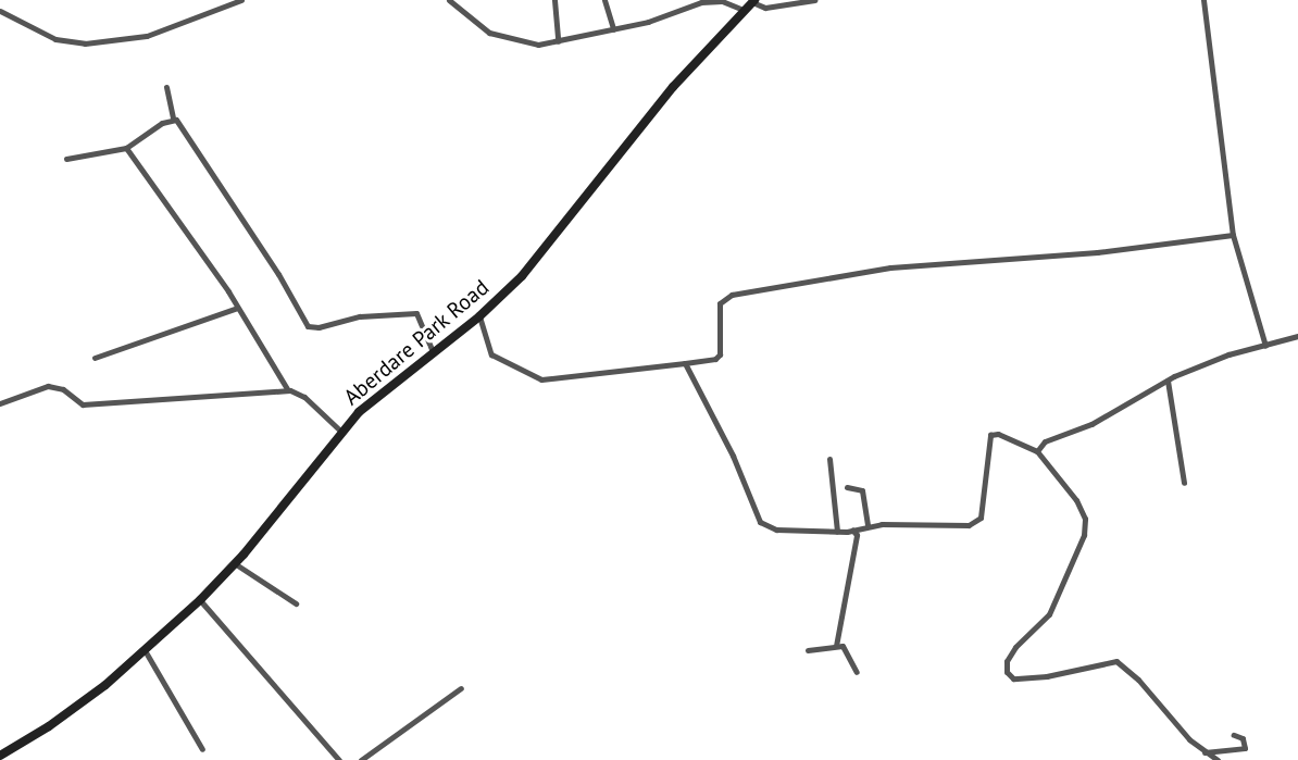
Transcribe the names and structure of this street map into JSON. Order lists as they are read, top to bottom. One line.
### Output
{"streets":{"street":["Aberdare Park Road"]}}
